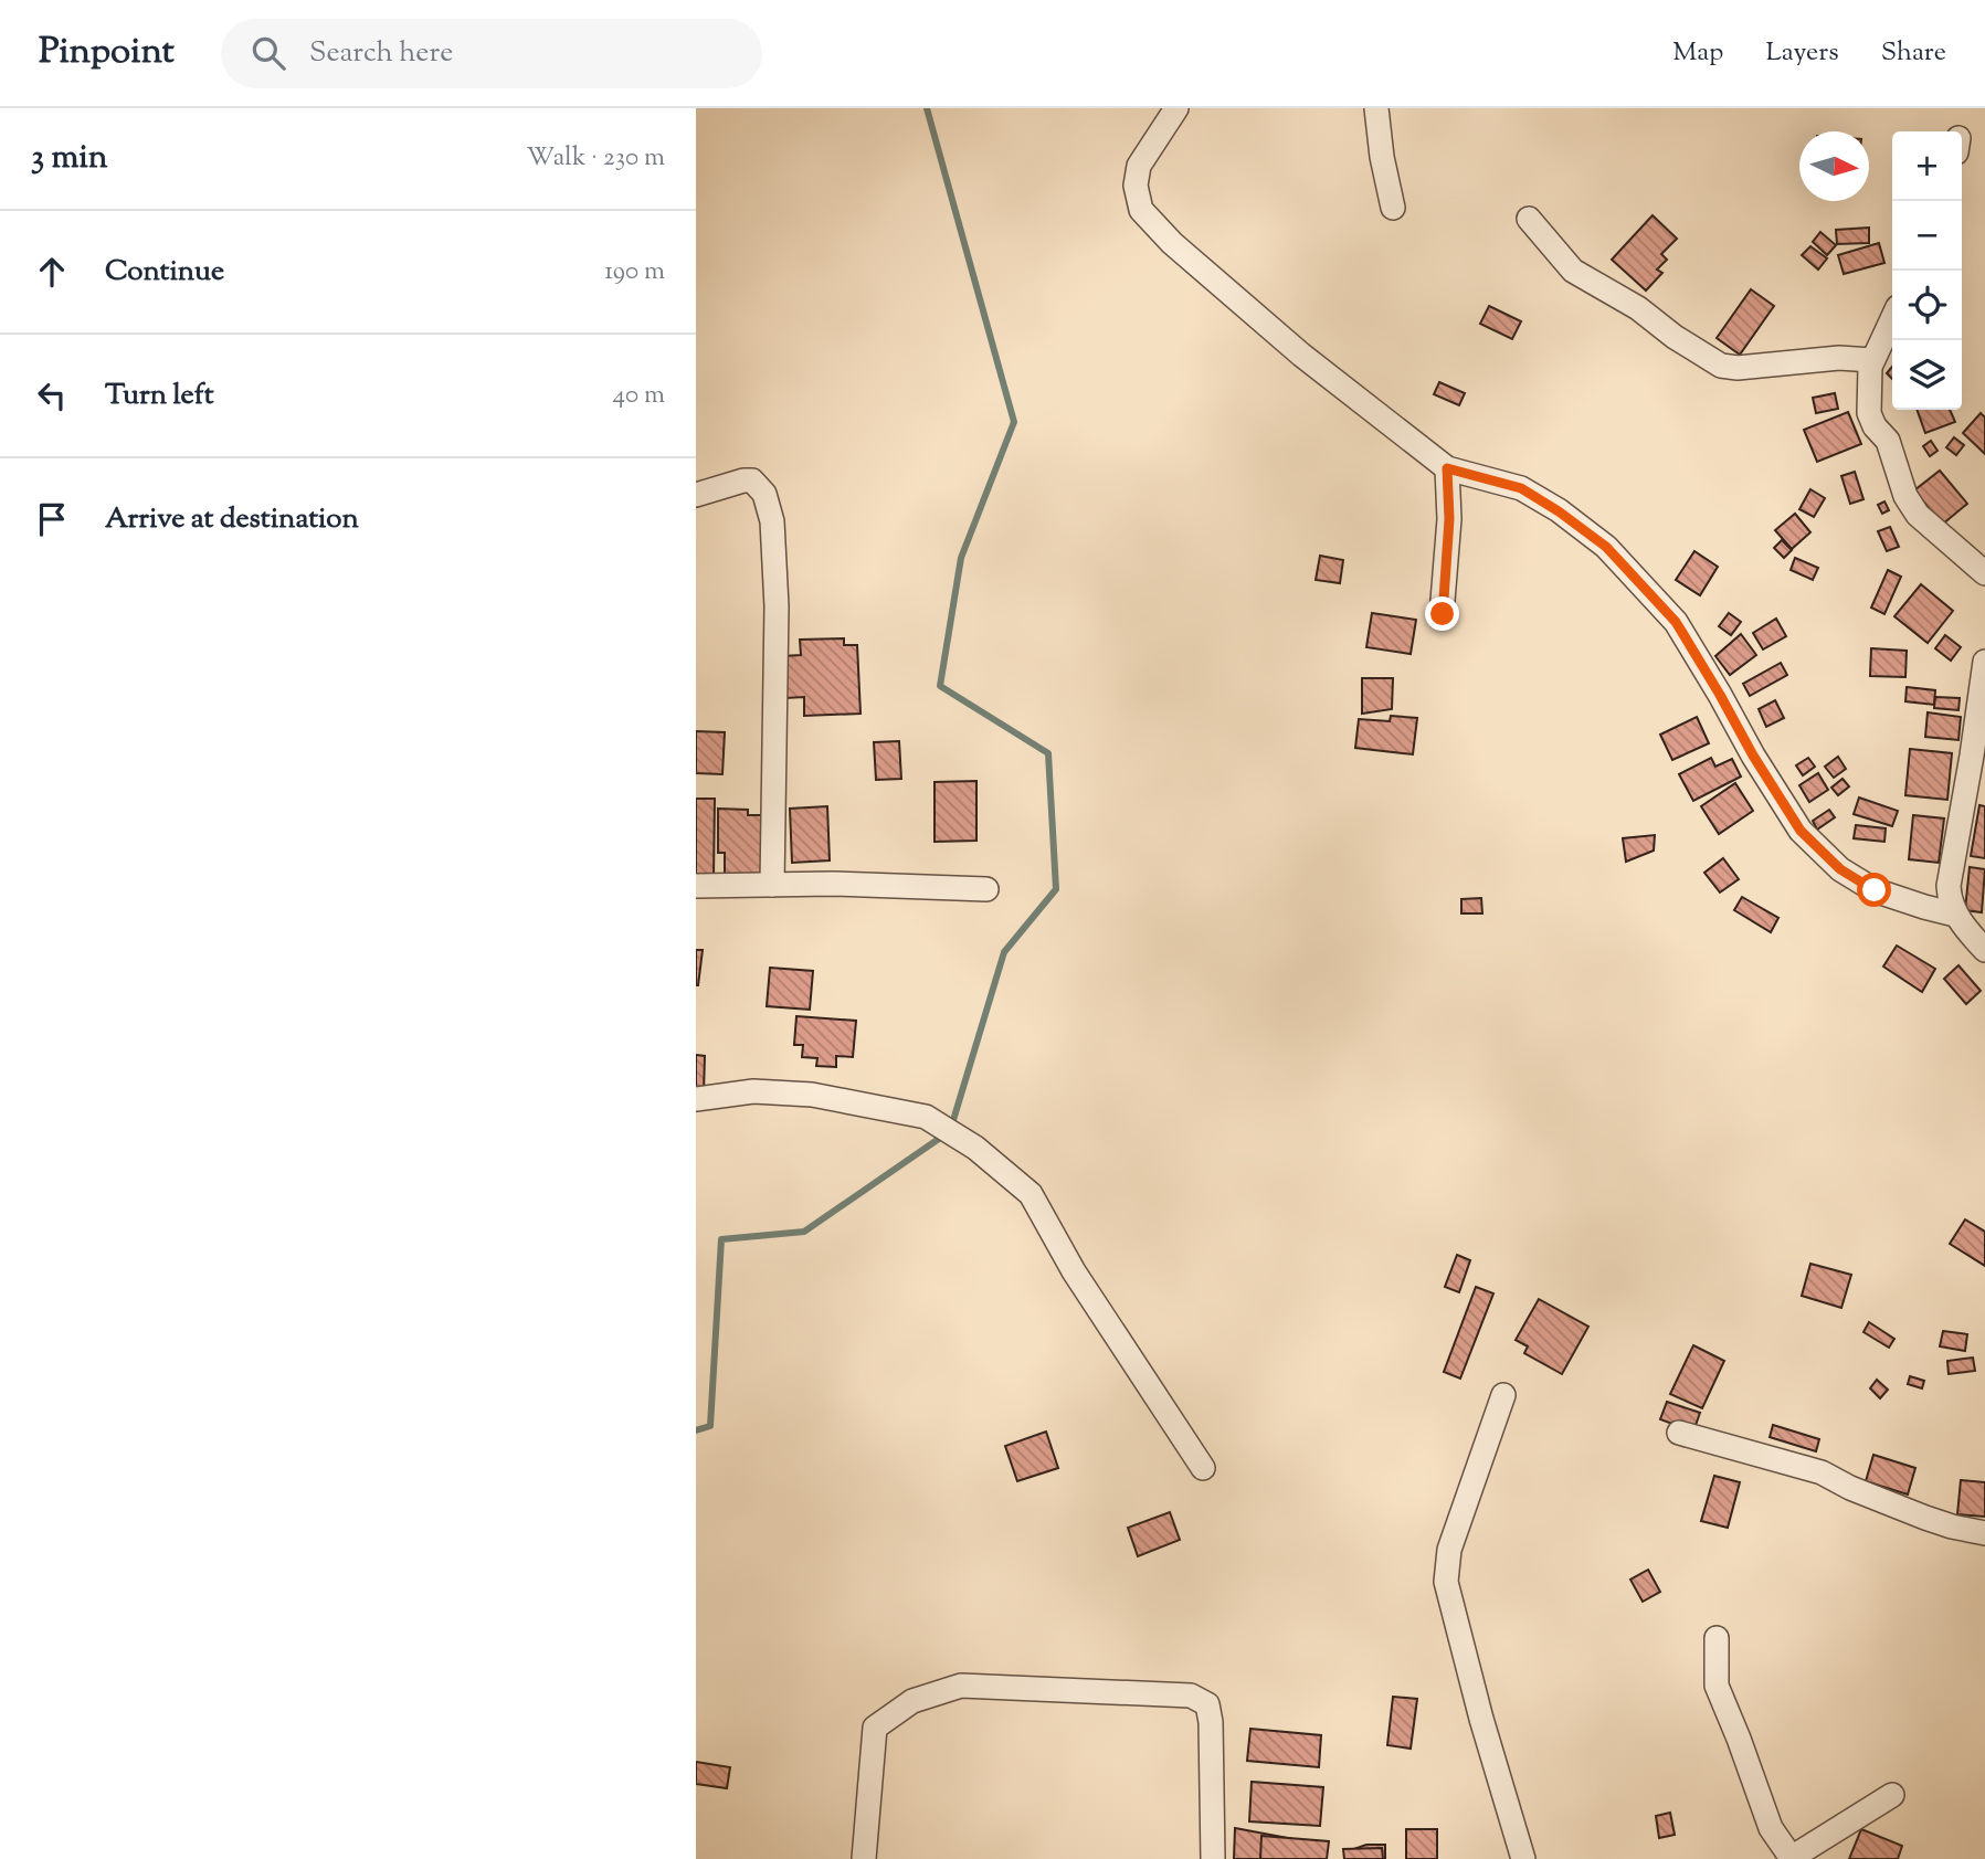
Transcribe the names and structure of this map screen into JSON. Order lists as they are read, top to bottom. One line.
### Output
{"north":"right","page":{"header":"Pinpoint","search":"Search here","nav":["Map","Layers","Share"],"heading":["3 min","Walk · 230 m"],"map_buttons":["+","−"],"list":[["Continue","190 m"],["Turn left","40 m"],"Arrive at destination"]}}
